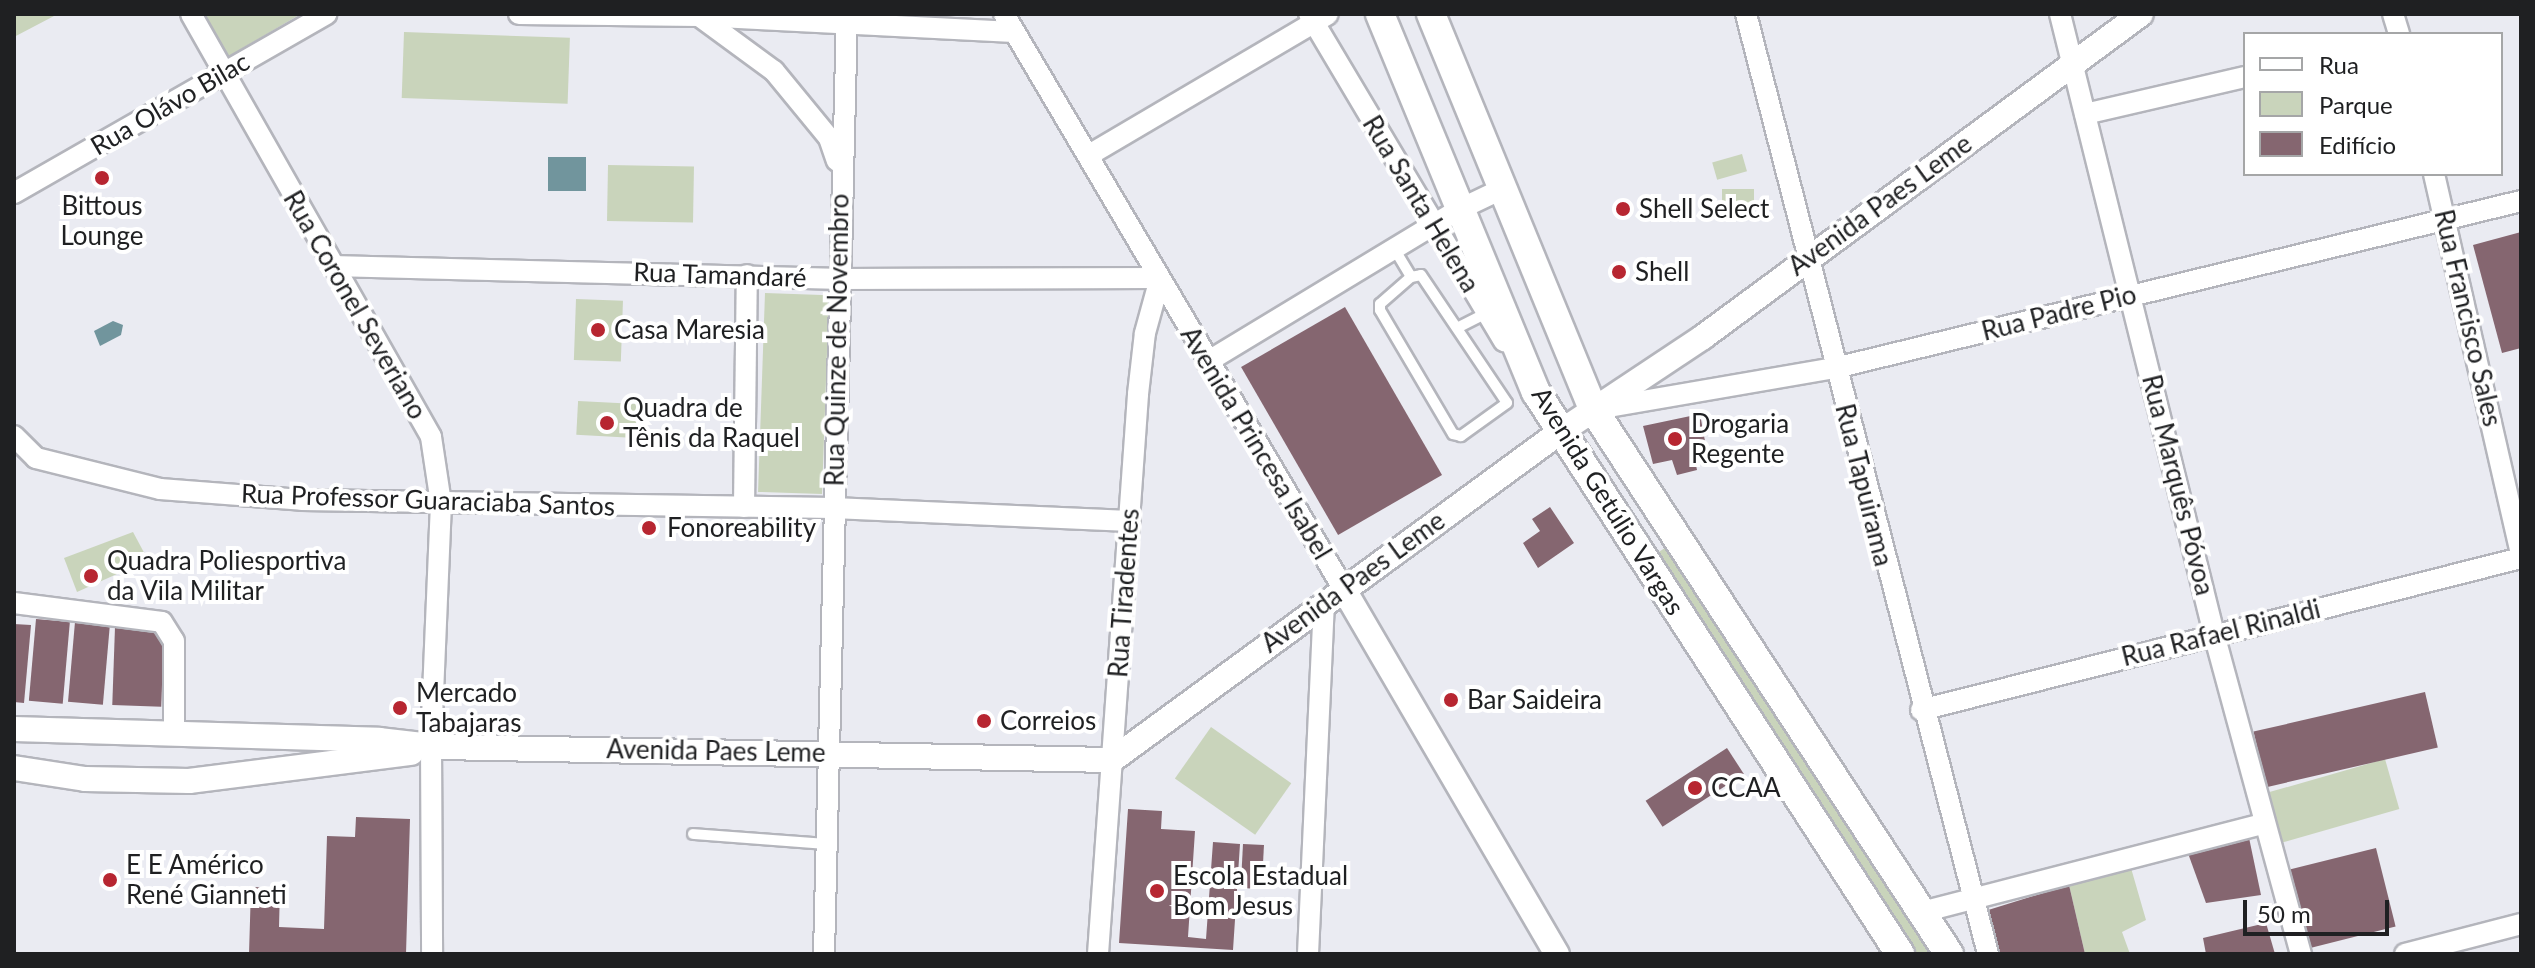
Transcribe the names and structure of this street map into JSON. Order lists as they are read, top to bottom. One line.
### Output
{"streets":{"main road":["Avenida Getúlio Vargas"],"street":["Rua Olávo Bilac","Rua Santa Helena","Avenida Paes Leme","Rua Tamandaré","Rua Coronel Severiano","Rua Padre Pio","Rua Francisco Sales","Rua Quinze de Novembro","Avenida Princesa Isabel","Rua Tapuirama","Rua Marquês Póvoa","Rua Professor Guaraciaba Santos","Rua Tiradentes","Rua Rafael Rinaldi"]},"crossings":[["Rua Olávo Bilac","Rua Coronel Severiano"],["Rua Santa Helena","Avenida Getúlio Vargas"],["Avenida Paes Leme","Rua Coronel Severiano"],["Avenida Paes Leme","Rua Padre Pio"],["Avenida Paes Leme","Rua Quinze de Novembro"],["Avenida Paes Leme","Avenida Princesa Isabel"],["Avenida Paes Leme","Rua Tapuirama"],["Avenida Paes Leme","Rua Marquês Póvoa"],["Avenida Paes Leme","Avenida Getúlio Vargas"],["Avenida Paes Leme","Rua Tiradentes"],["Rua Tamandaré","Rua Coronel Severiano"],["Rua Tamandaré","Rua Quinze de Novembro"],["Rua Tamandaré","Avenida Princesa Isabel"],["Rua Tamandaré","Rua Tiradentes"],["Rua Coronel Severiano","Rua Professor Guaraciaba Santos"],["Rua Padre Pio","Rua Francisco Sales"],["Rua Padre Pio","Rua Tapuirama"],["Rua Padre Pio","Rua Marquês Póvoa"],["Rua Padre Pio","Avenida Getúlio Vargas"],["Rua Francisco Sales","Rua Rafael Rinaldi"],["Rua Quinze de Novembro","Rua Professor Guaraciaba Santos"],["Avenida Princesa Isabel","Rua Tiradentes"],["Rua Tapuirama","Rua Rafael Rinaldi"],["Rua Marquês Póvoa","Rua Rafael Rinaldi"],["Rua Professor Guaraciaba Santos","Rua Tiradentes"]],"places":["Bittous Lounge","Shell Select","Shell","Casa Maresia","Quadra de Tênis da Raquel","Drogaria Regente","Fonoreability","Quadra Poliesportiva da Vila Militar","Bar Saideira","Mercado Tabajaras","Correios","CCAA","E E Américo René Gianneti","Escola Estadual Bom Jesus"],"legend":["Rua","Parque","Edifício"],"scale_bar":"50 m"}
